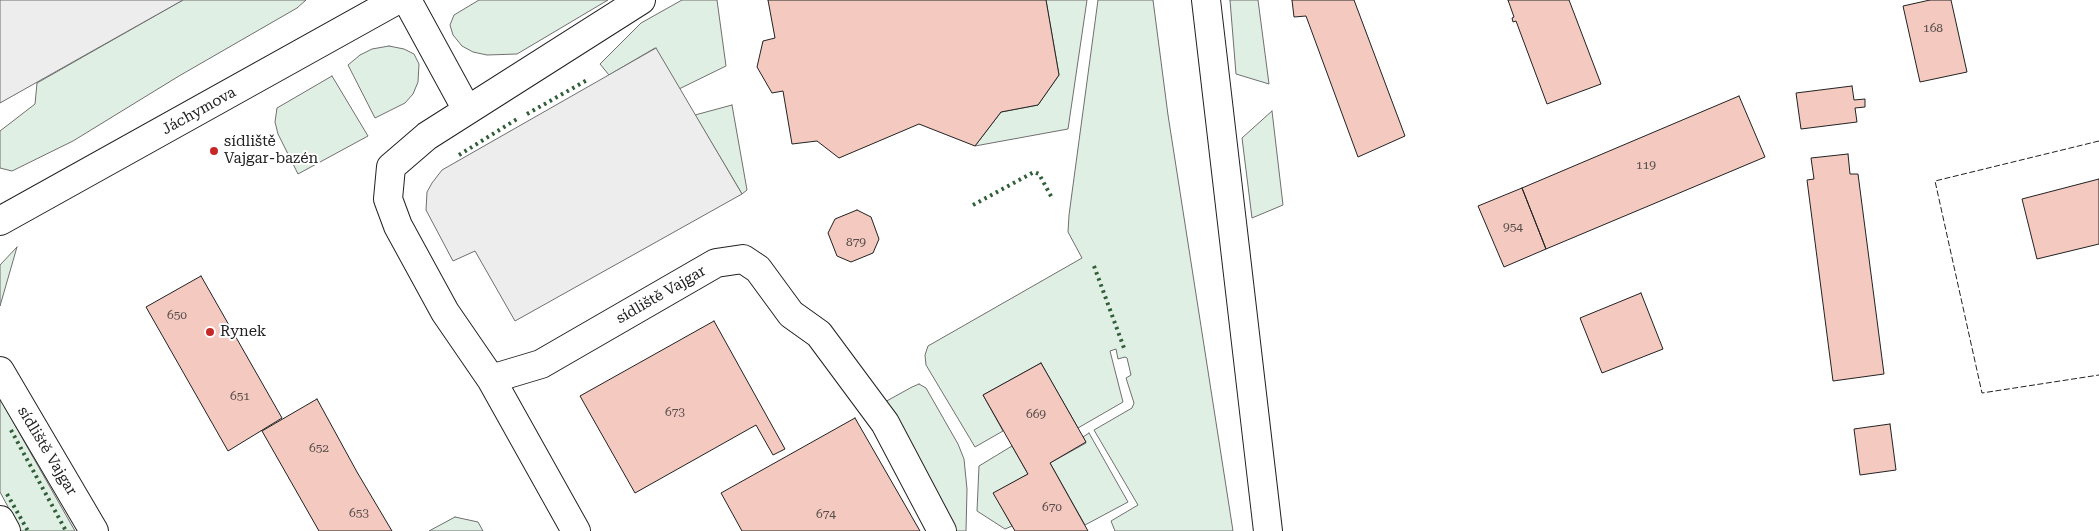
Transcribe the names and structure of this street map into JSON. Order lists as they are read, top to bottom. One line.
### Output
{"streets":{"street":["Jáchymova","sídliště Vajgar"]},"places":["sídliště Vajgar-bazén","Rynek"],"house_numbers":["168","119","954","879","650","651","673","669","652","670","653","674"]}
